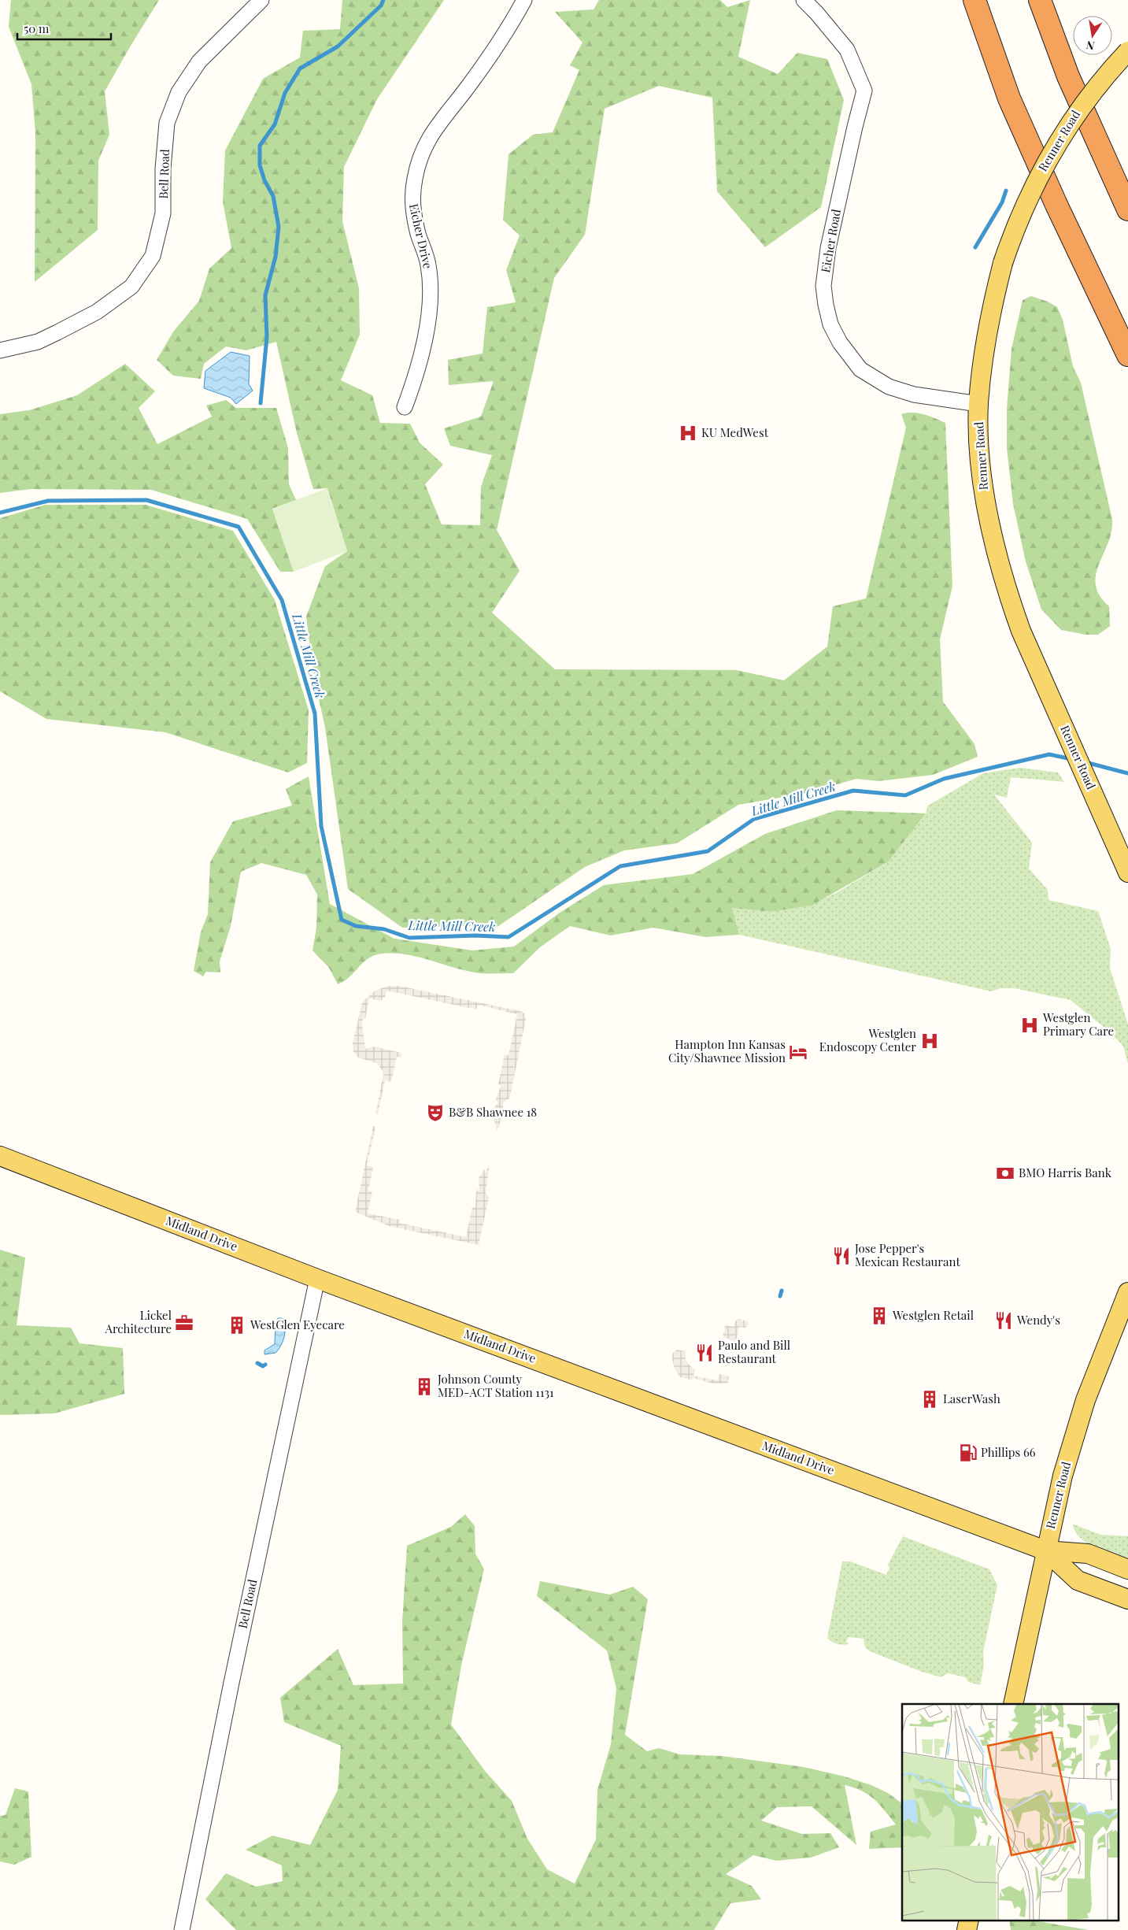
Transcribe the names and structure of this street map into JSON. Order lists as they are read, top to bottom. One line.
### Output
{"streets":{"main road":["Renner Road","Midland Drive"],"street":["Bell Road","Eicher Drive","Eicher Road"]},"crossings":[["Renner Road","Eicher Road"],["Renner Road","Midland Drive"],["Bell Road","Midland Drive"]],"water":["Little Mill Creek"],"places":{"hospital":["KU MedWest","Westglen Primary Care","Westglen Endoscopy Center"],"hotel":["Hampton Inn Kansas City/Shawnee Mission"],"theatre":["B&B Shawnee 18"],"bank":["BMO Harris Bank"],"restaurant":["Jose Pepper's Mexican Restaurant","Wendy's","Paulo and Bill Restaurant"],"building":["Westglen Retail","WestGlen Eyecare","Johnson County MED-ACT Station 1131","LaserWash"],"office":["Lickel Architecture"],"fuel station":["Phillips 66"]},"scale_bar":"50 m","north":"bottom"}
